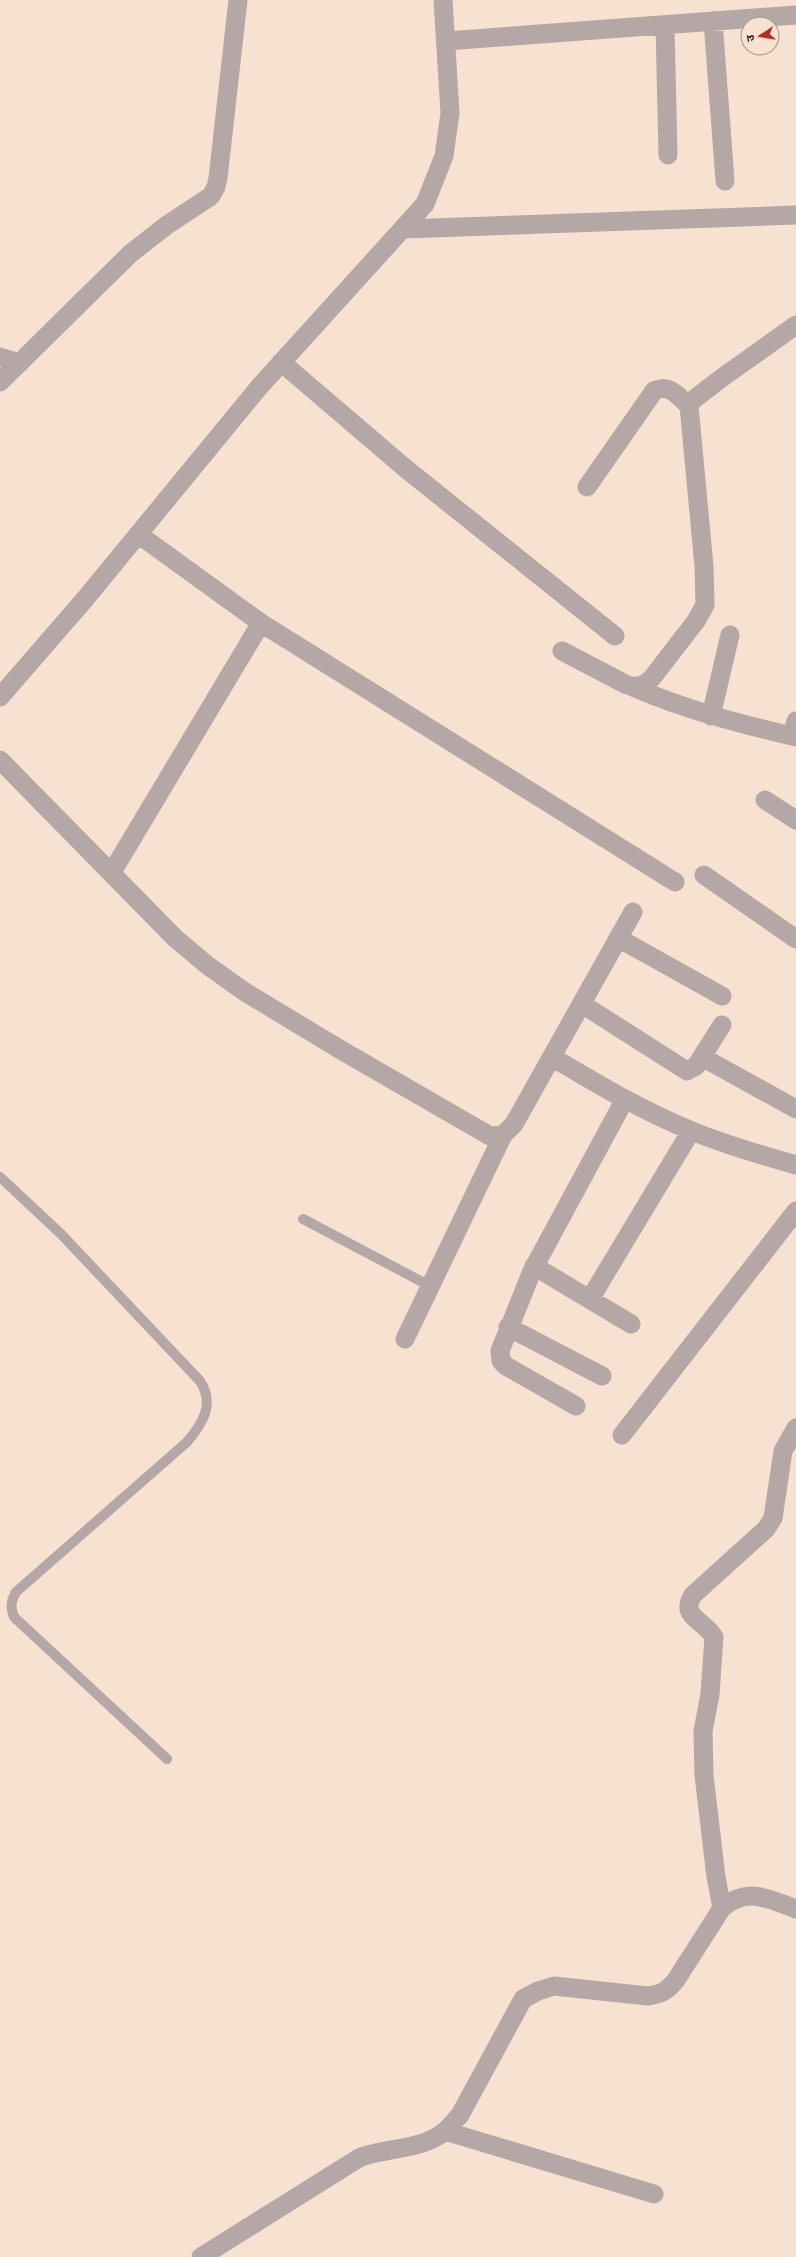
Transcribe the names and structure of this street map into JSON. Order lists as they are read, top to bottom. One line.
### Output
{"north":"left"}
